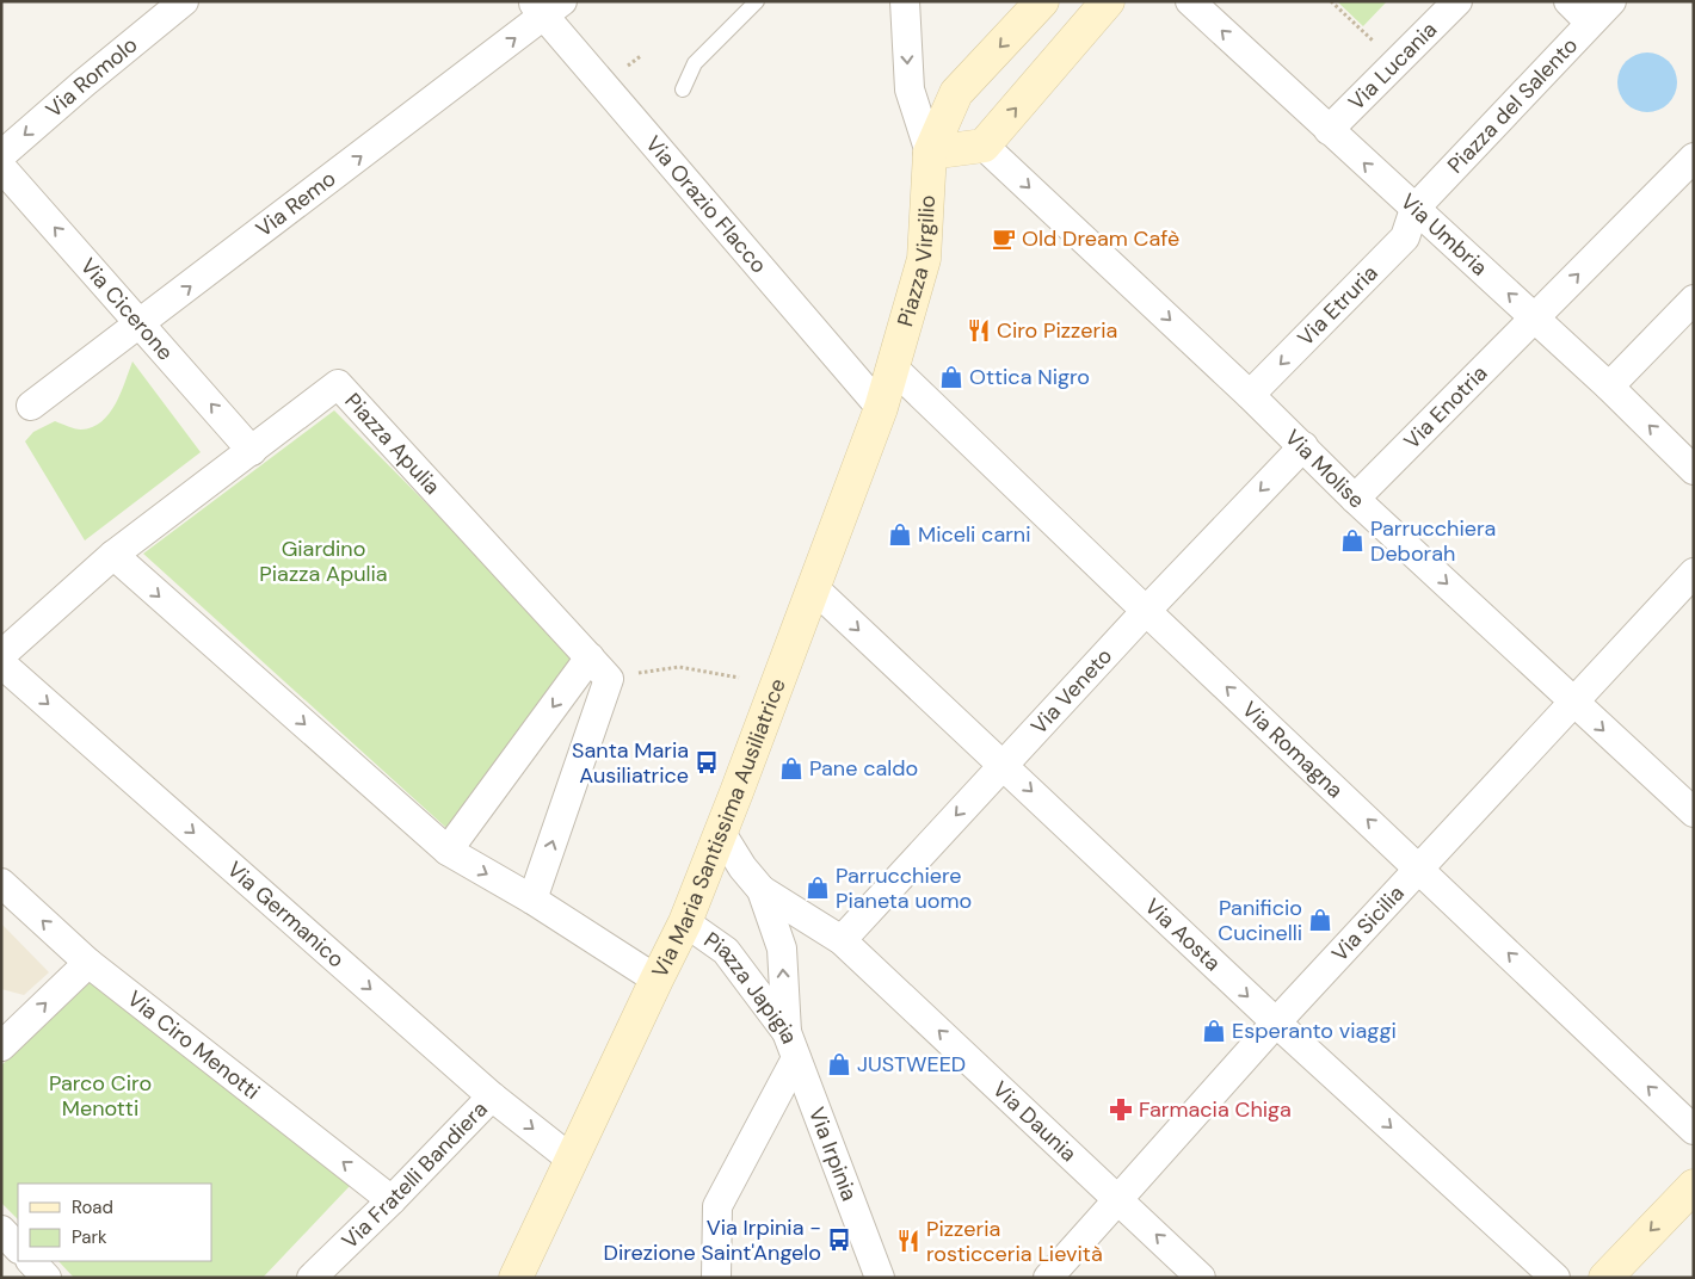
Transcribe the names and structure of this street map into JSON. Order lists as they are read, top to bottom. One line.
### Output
{"streets":{"street":["Via Lucania","Via Romolo","Piazza del Salento","Via Remo","Via Orazio Flacco","Via Umbria","Piazza Virgilio","Via Etruria","Via Cicerone","Via Enotria","Piazza Apulia","Via Molise","Via Veneto","Via Romagna","Via Maria Santissima Ausiliatrice","Via Germanico","Via Sicilia","Via Aosta","Piazza Japigia","Via Ciro Menotti","Via Daunia","Via Irpinia","Via Fratelli Bandiera"]},"crossings":[["Via Lucania","Via Umbria"],["Piazza del Salento","Via Umbria"],["Piazza del Salento","Via Etruria"],["Via Remo","Via Orazio Flacco"],["Via Remo","Via Cicerone"],["Via Orazio Flacco","Via Maria Santissima Ausiliatrice"],["Via Umbria","Via Etruria"],["Via Umbria","Via Enotria"],["Piazza Virgilio","Via Romagna"],["Piazza Virgilio","Via Maria Santissima Ausiliatrice"],["Via Etruria","Via Molise"],["Via Cicerone","Piazza Apulia"],["Via Enotria","Via Molise"],["Via Molise","Via Veneto"],["Via Molise","Via Sicilia"],["Via Veneto","Via Romagna"],["Via Veneto","Via Aosta"],["Via Veneto","Piazza Japigia"],["Via Veneto","Via Daunia"],["Via Romagna","Via Maria Santissima Ausiliatrice"],["Via Romagna","Via Sicilia"],["Via Maria Santissima Ausiliatrice","Via Germanico"],["Via Maria Santissima Ausiliatrice","Via Aosta"],["Via Maria Santissima Ausiliatrice","Piazza Japigia"],["Via Germanico","Via Fratelli Bandiera"],["Via Sicilia","Via Aosta"],["Via Sicilia","Via Daunia"],["Piazza Japigia","Via Daunia"],["Piazza Japigia","Via Irpinia"],["Via Ciro Menotti","Via Fratelli Bandiera"]],"one_way":["Via Romolo","Via Remo","Via Umbria","Via Cicerone","Via Molise","Via Veneto","Via Romagna","Via Aosta","Via Ciro Menotti","Via Daunia"],"parks":["Giardino Piazza Apulia","Parco Ciro Menotti"],"places":{"cafe":["Old Dream Cafè"],"restaurant":["Ciro Pizzeria","Pizzeria rosticceria Lievità"],"shop":["Ottica Nigro","Miceli carni","Parrucchiera Deborah","Pane caldo","Parrucchiere Pianeta uomo","Panificio Cucinelli","Esperanto viaggi","JUSTWEED"],"bus stop":["Santa Maria Ausiliatrice","Via Irpinia - Direzione Saint'Angelo"],"pharmacy":["Farmacia Chiga"]},"legend":["Road","Park"]}
